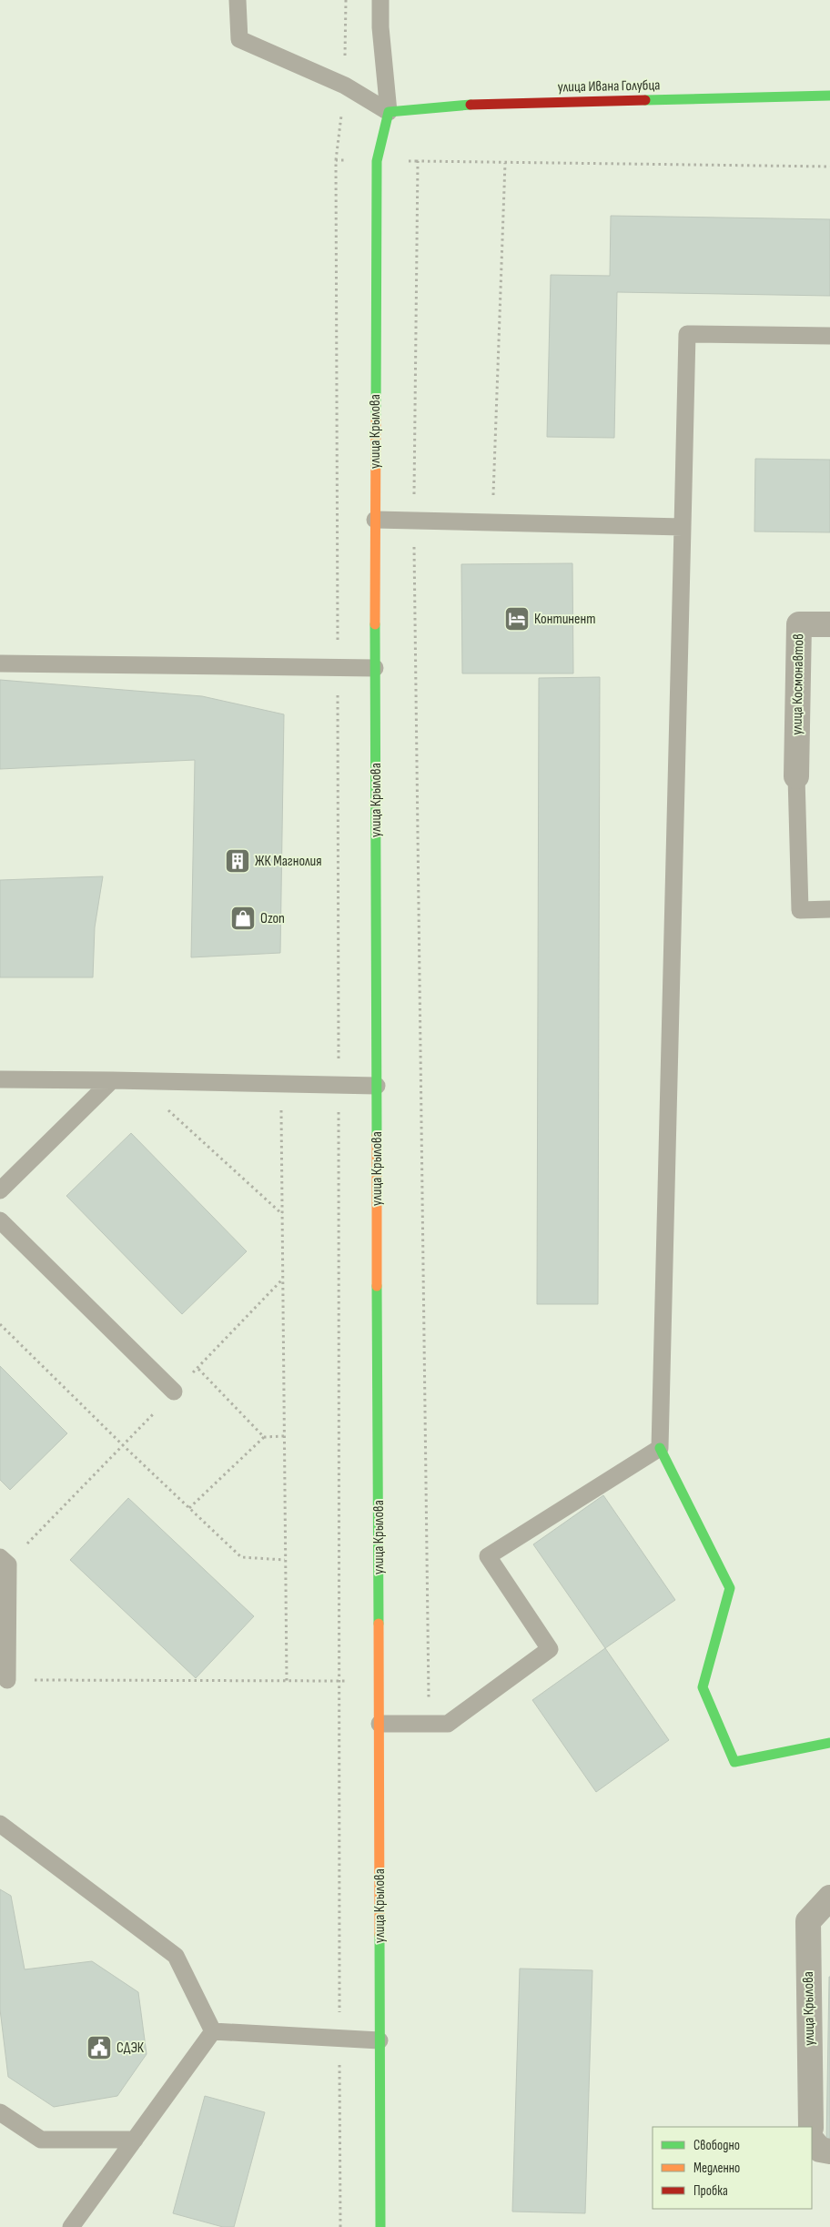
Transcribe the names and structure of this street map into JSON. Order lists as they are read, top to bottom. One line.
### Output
{"streets":{"street":["улица Ивана Голубца","улица Крылова","улица Космонавтов"]},"crossings":[["улица Ивана Голубца","улица Крылова"]],"places":{"hotel":["Континент"],"building":["ЖК Магнолия"],"shop":["Ozon"],"public building":["СДЭК"]},"legend":["Свободно","Медленно","Пробка"]}
